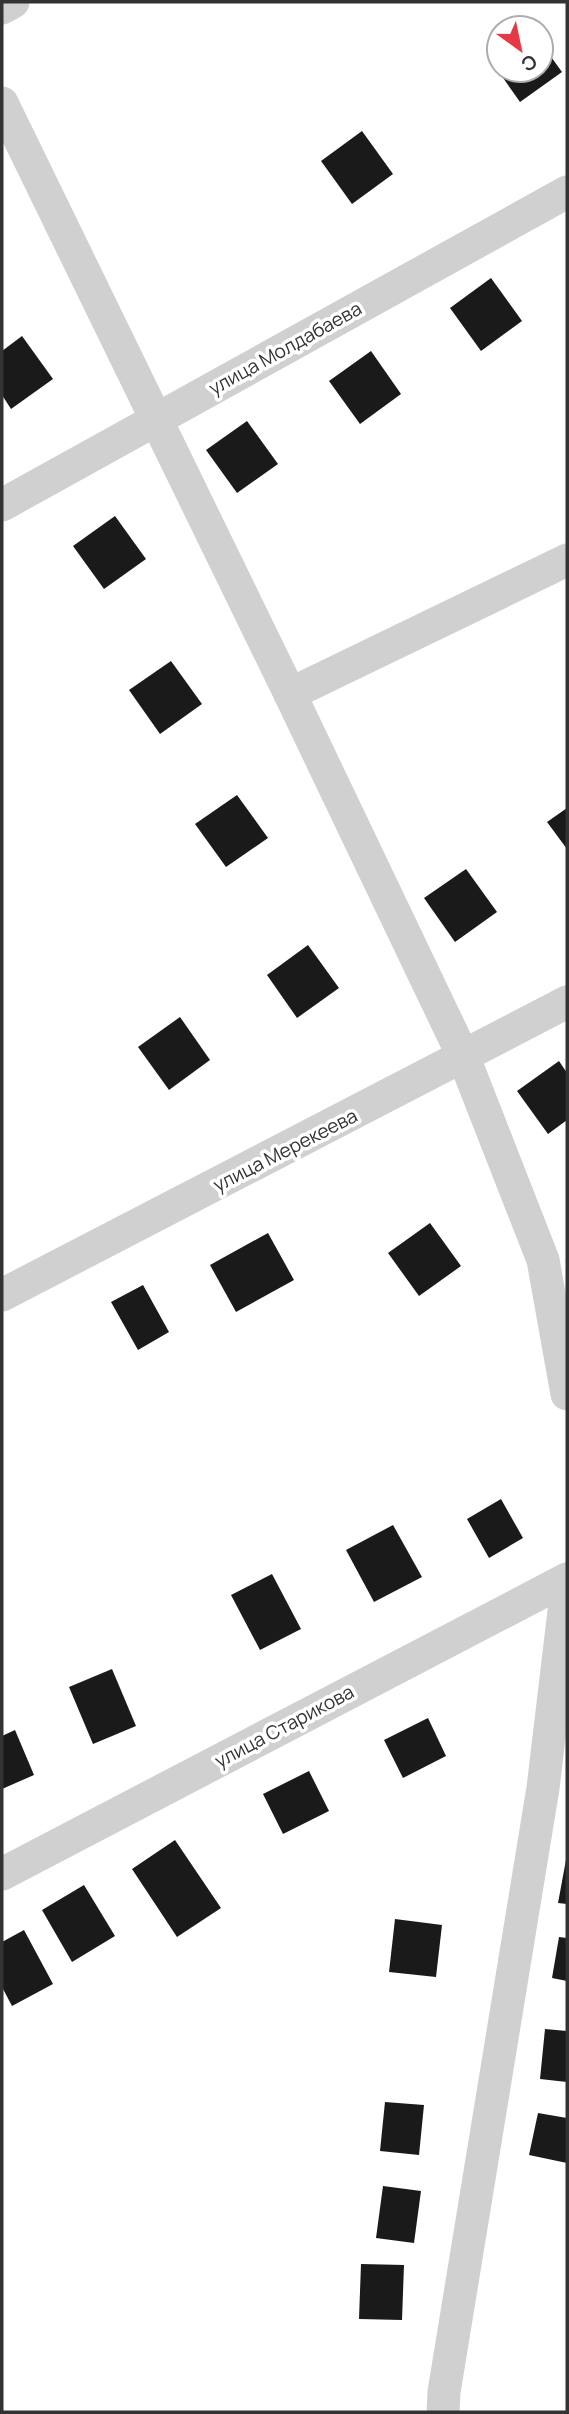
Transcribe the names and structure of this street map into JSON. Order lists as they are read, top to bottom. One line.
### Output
{"streets":{"street":["улица Молдабаева","улица Мерекеева","улица Старикова"]},"north":"bottom right"}
